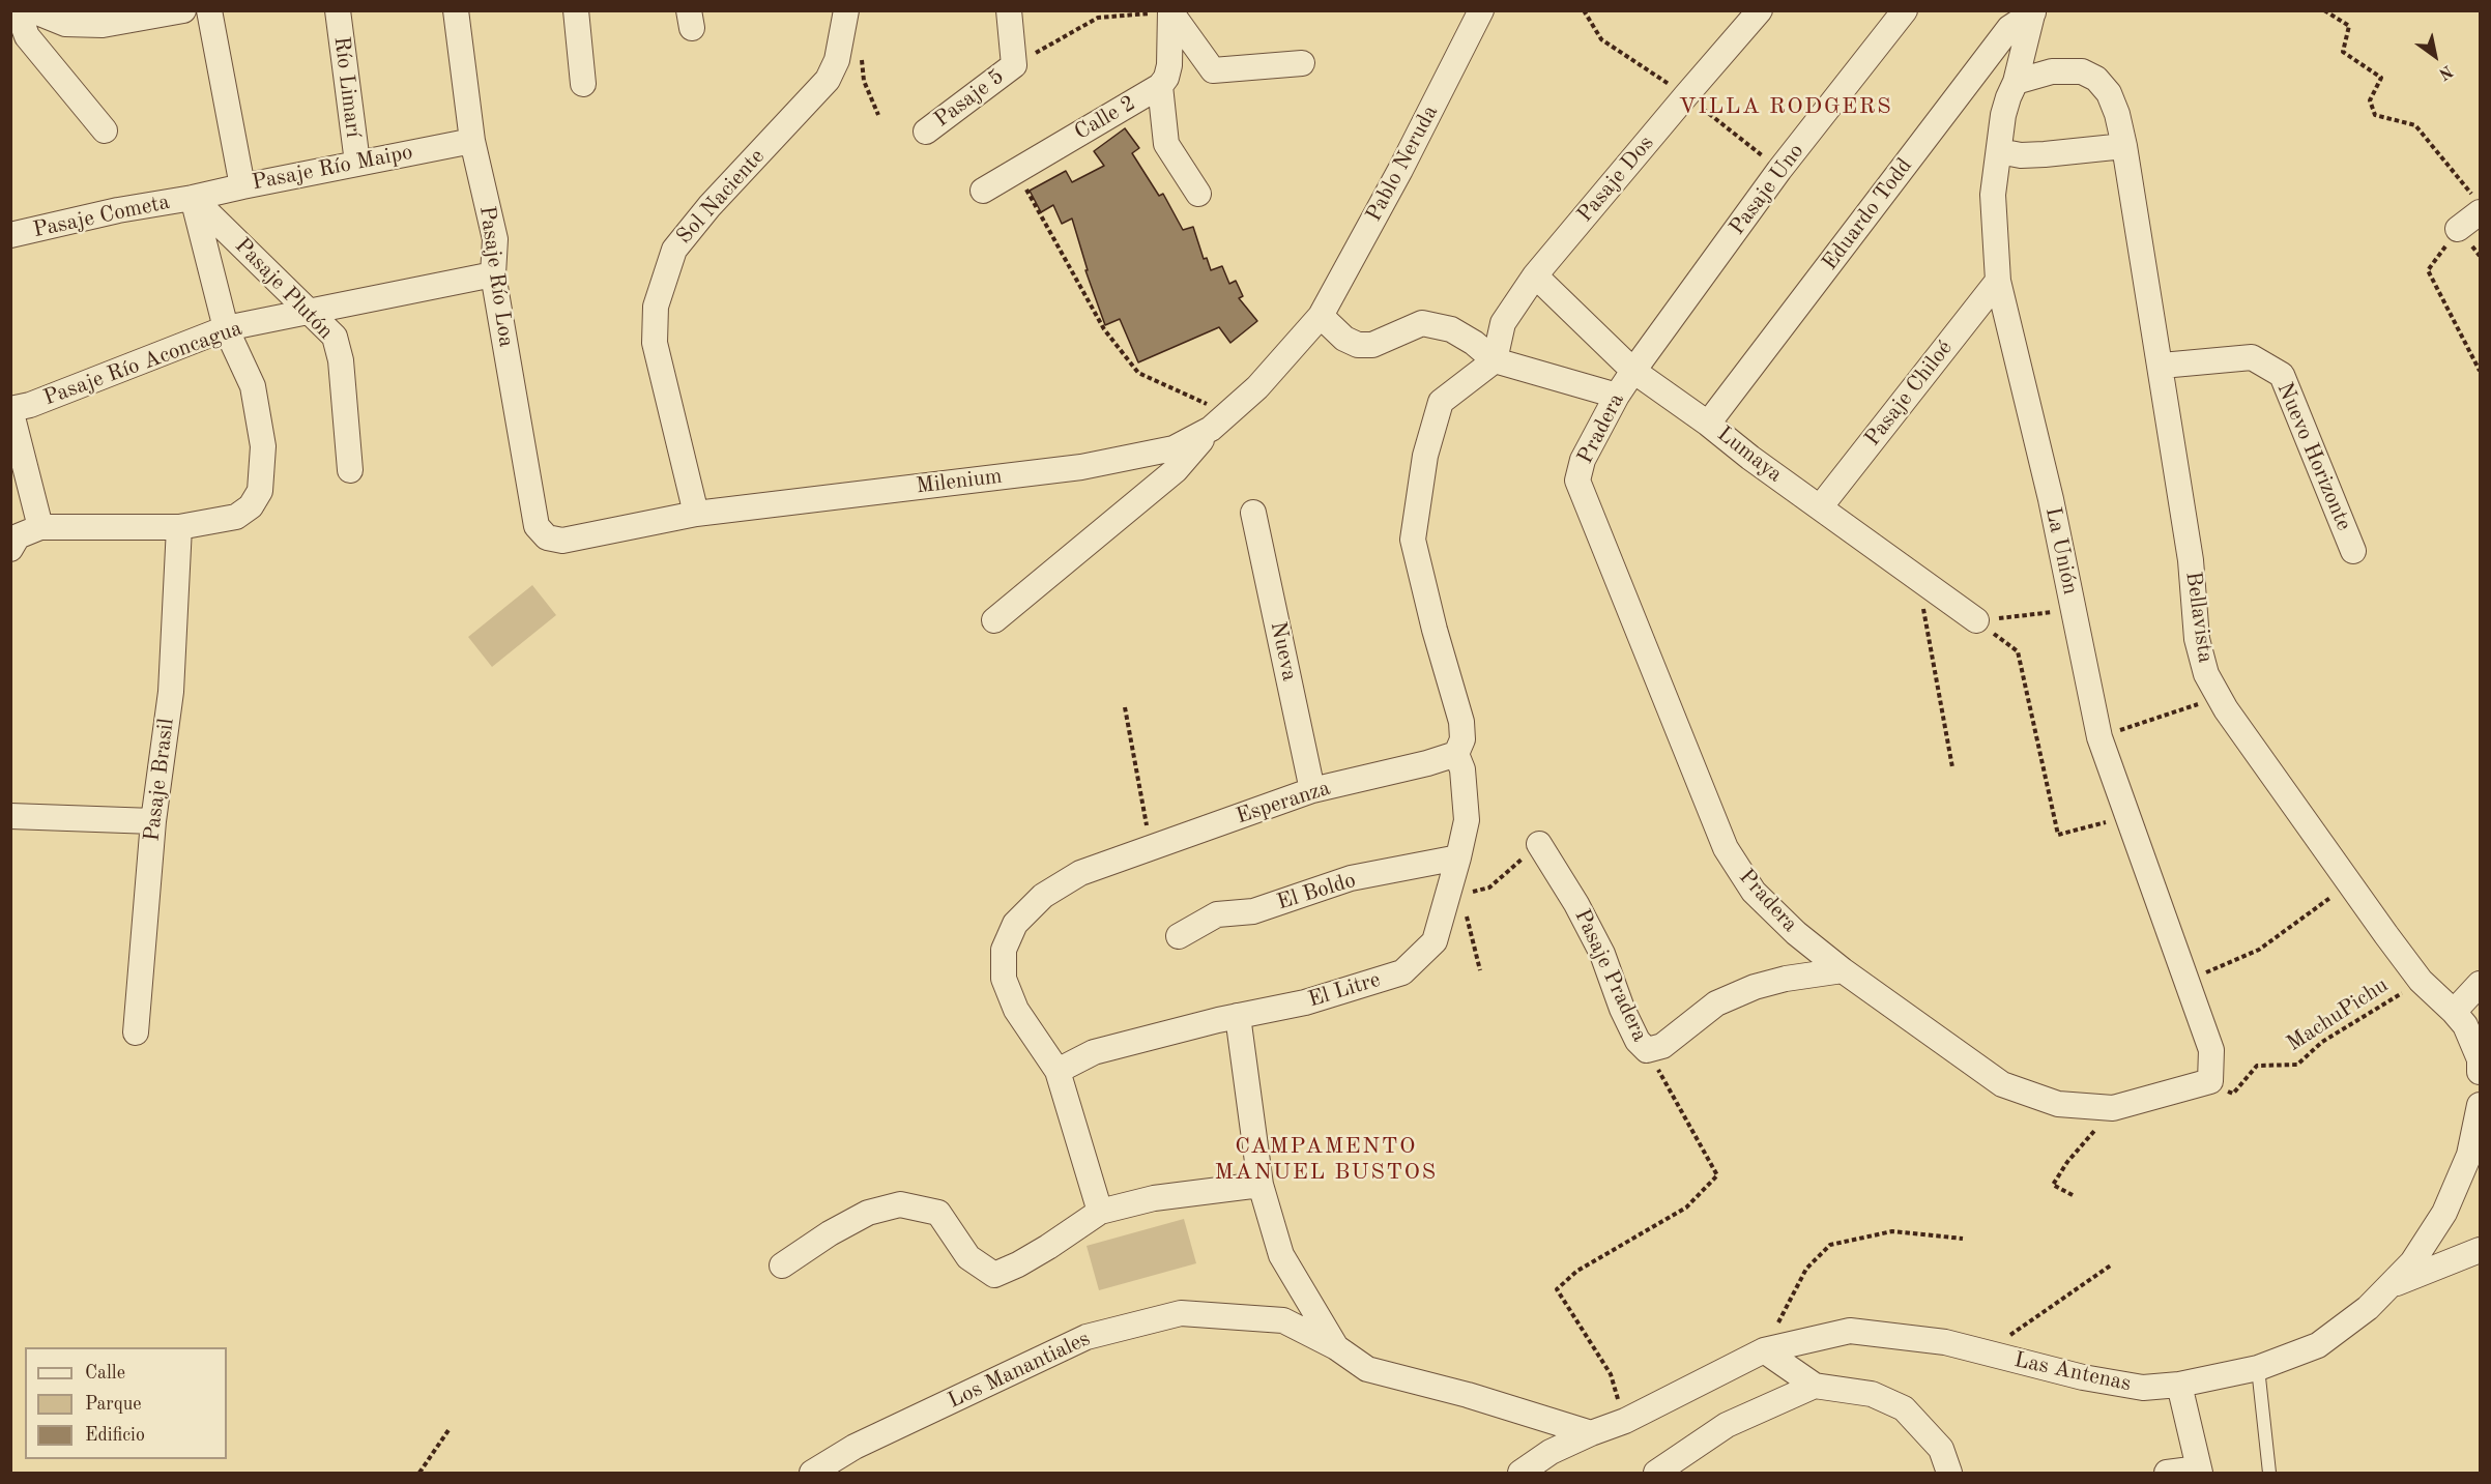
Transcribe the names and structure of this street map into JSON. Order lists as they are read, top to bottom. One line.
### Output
{"streets":{"street":["Río Limarí","Pasaje 5","Calle 2","Pablo Neruda","Pasaje Río Maipo","Pasaje Dos","Pasaje Uno","Sol Naciente","Eduardo Todd","Pasaje Cometa","Pasaje Río Loa","Pasaje Plutón","Pasaje Río Aconcagua","Pasaje Chiloé","Pradera","Lumaya","Nuevo Horizonte","Milenium","La Unión","Bellavista","Nueva","Pasaje Brasil","Esperanza","El Boldo","Pasaje Pradera","El Litre","Los Manantiales","Las Antenas"],"path":["MachuPichu"]},"crossings":[["Río Limarí","Pasaje Río Maipo"],["Pablo Neruda","Milenium"],["Pasaje Río Maipo","Pasaje Cometa"],["Pasaje Río Maipo","Pasaje Río Loa"],["Pasaje Río Maipo","Pasaje Plutón"],["Pasaje Dos","Lumaya"],["Pasaje Uno","Pradera"],["Pasaje Uno","Lumaya"],["Sol Naciente","Milenium"],["Eduardo Todd","Lumaya"],["Eduardo Todd","La Unión"],["Pasaje Cometa","Pasaje Plutón"],["Pasaje Río Loa","Pasaje Río Aconcagua"],["Pasaje Río Loa","Milenium"],["Pasaje Plutón","Pasaje Río Aconcagua"],["Pasaje Chiloé","Lumaya"],["Pasaje Chiloé","La Unión"],["Pradera","Lumaya"],["Pradera","La Unión"],["Pradera","Pasaje Pradera"],["Pradera","MachuPichu"],["Nuevo Horizonte","Bellavista"],["La Unión","Bellavista"],["La Unión","MachuPichu"],["Bellavista","MachuPichu"],["Nueva","Esperanza"],["Esperanza","El Litre"],["El Boldo","El Litre"],["Los Manantiales","Las Antenas"]],"districts":["VILLA RODGERS","CAMPAMENTO MANUEL BUSTOS"],"legend":["Calle","Parque","Edificio"],"north":"bottom right"}
